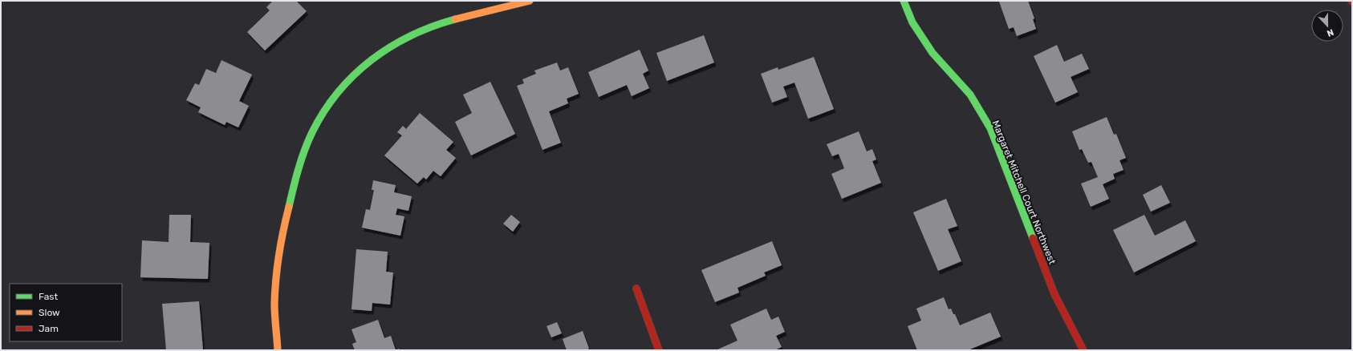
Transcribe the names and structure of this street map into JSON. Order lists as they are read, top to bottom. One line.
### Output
{"streets":{"street":["Margaret Mitchell Court Northwest"]},"legend":["Fast","Slow","Jam"],"north":"bottom"}
